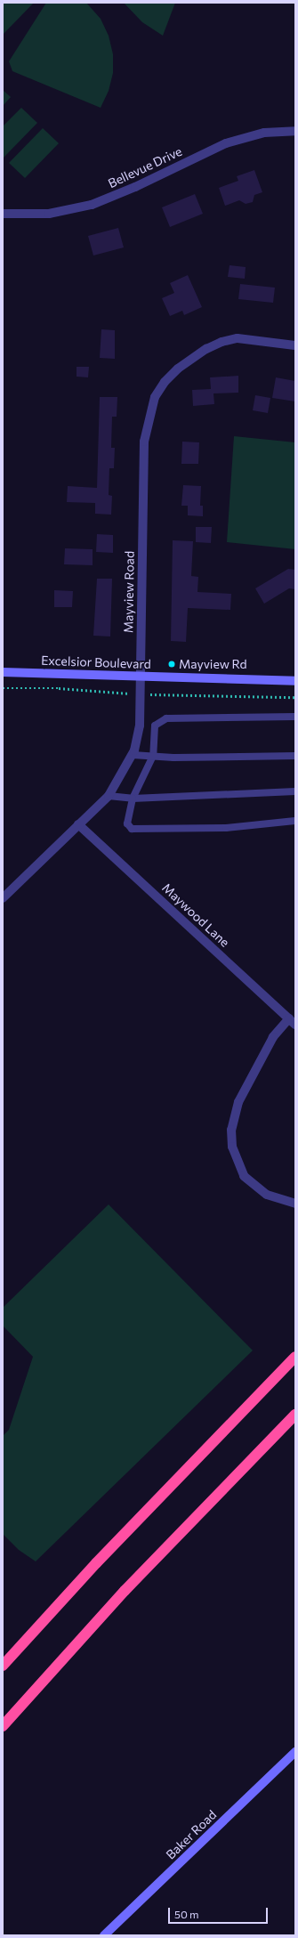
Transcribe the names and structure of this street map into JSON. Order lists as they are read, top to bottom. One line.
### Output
{"streets":{"main road":["Excelsior Boulevard","Baker Road"],"street":["Bellevue Drive","Mayview Road","Maywood Lane"]},"crossings":[["Mayview Road","Excelsior Boulevard"],["Mayview Road","Maywood Lane"]],"places":["Mayview Rd"],"scale_bar":"50 m"}
